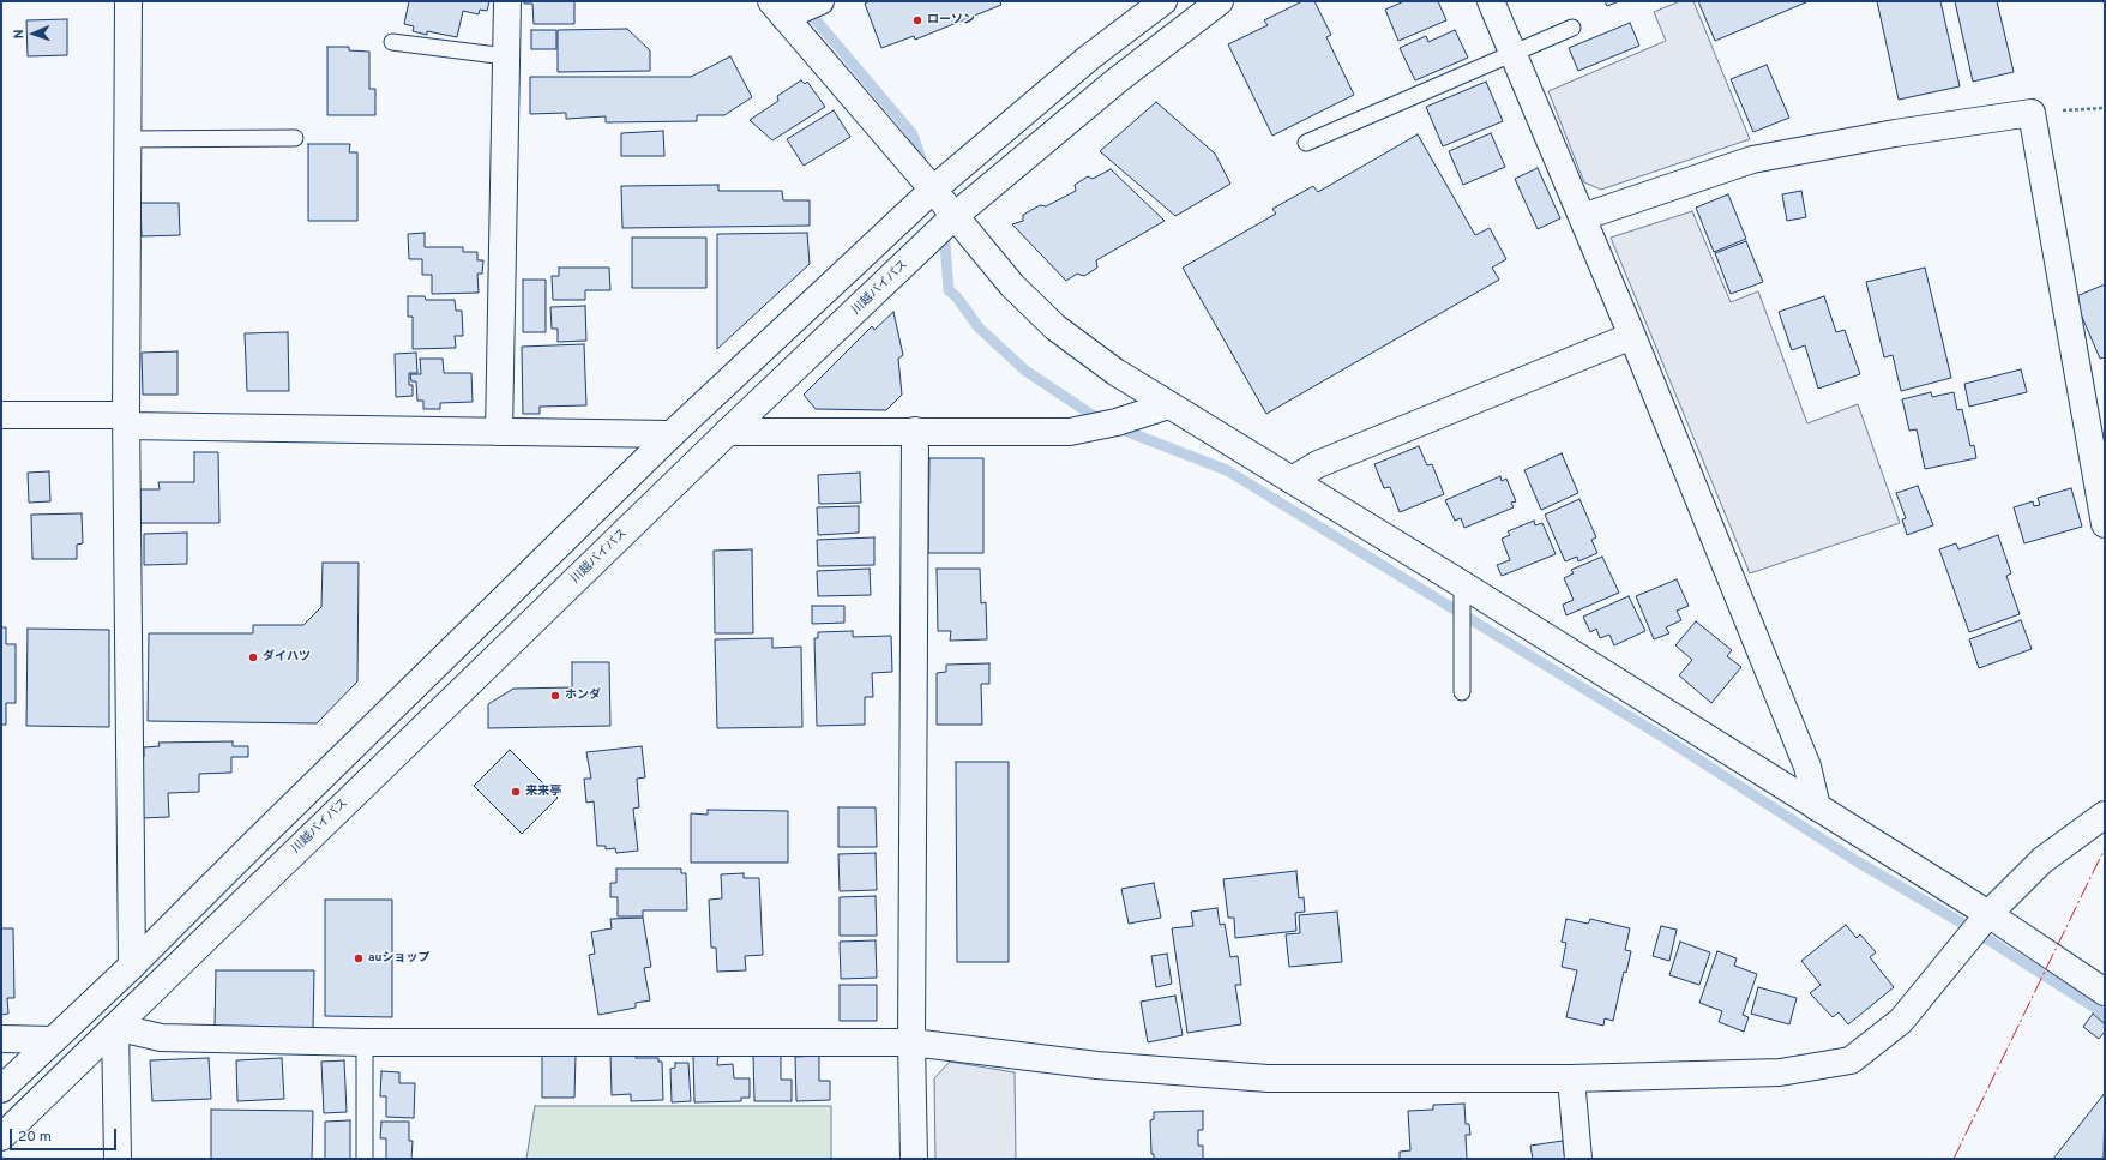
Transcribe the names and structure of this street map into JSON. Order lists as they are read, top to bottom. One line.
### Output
{"streets":{"main road":["川越バイパス"]},"places":["ローソン","ダイハツ","ホンダ","来来亭","auショップ"],"scale_bar":"20 m","north":"left"}
